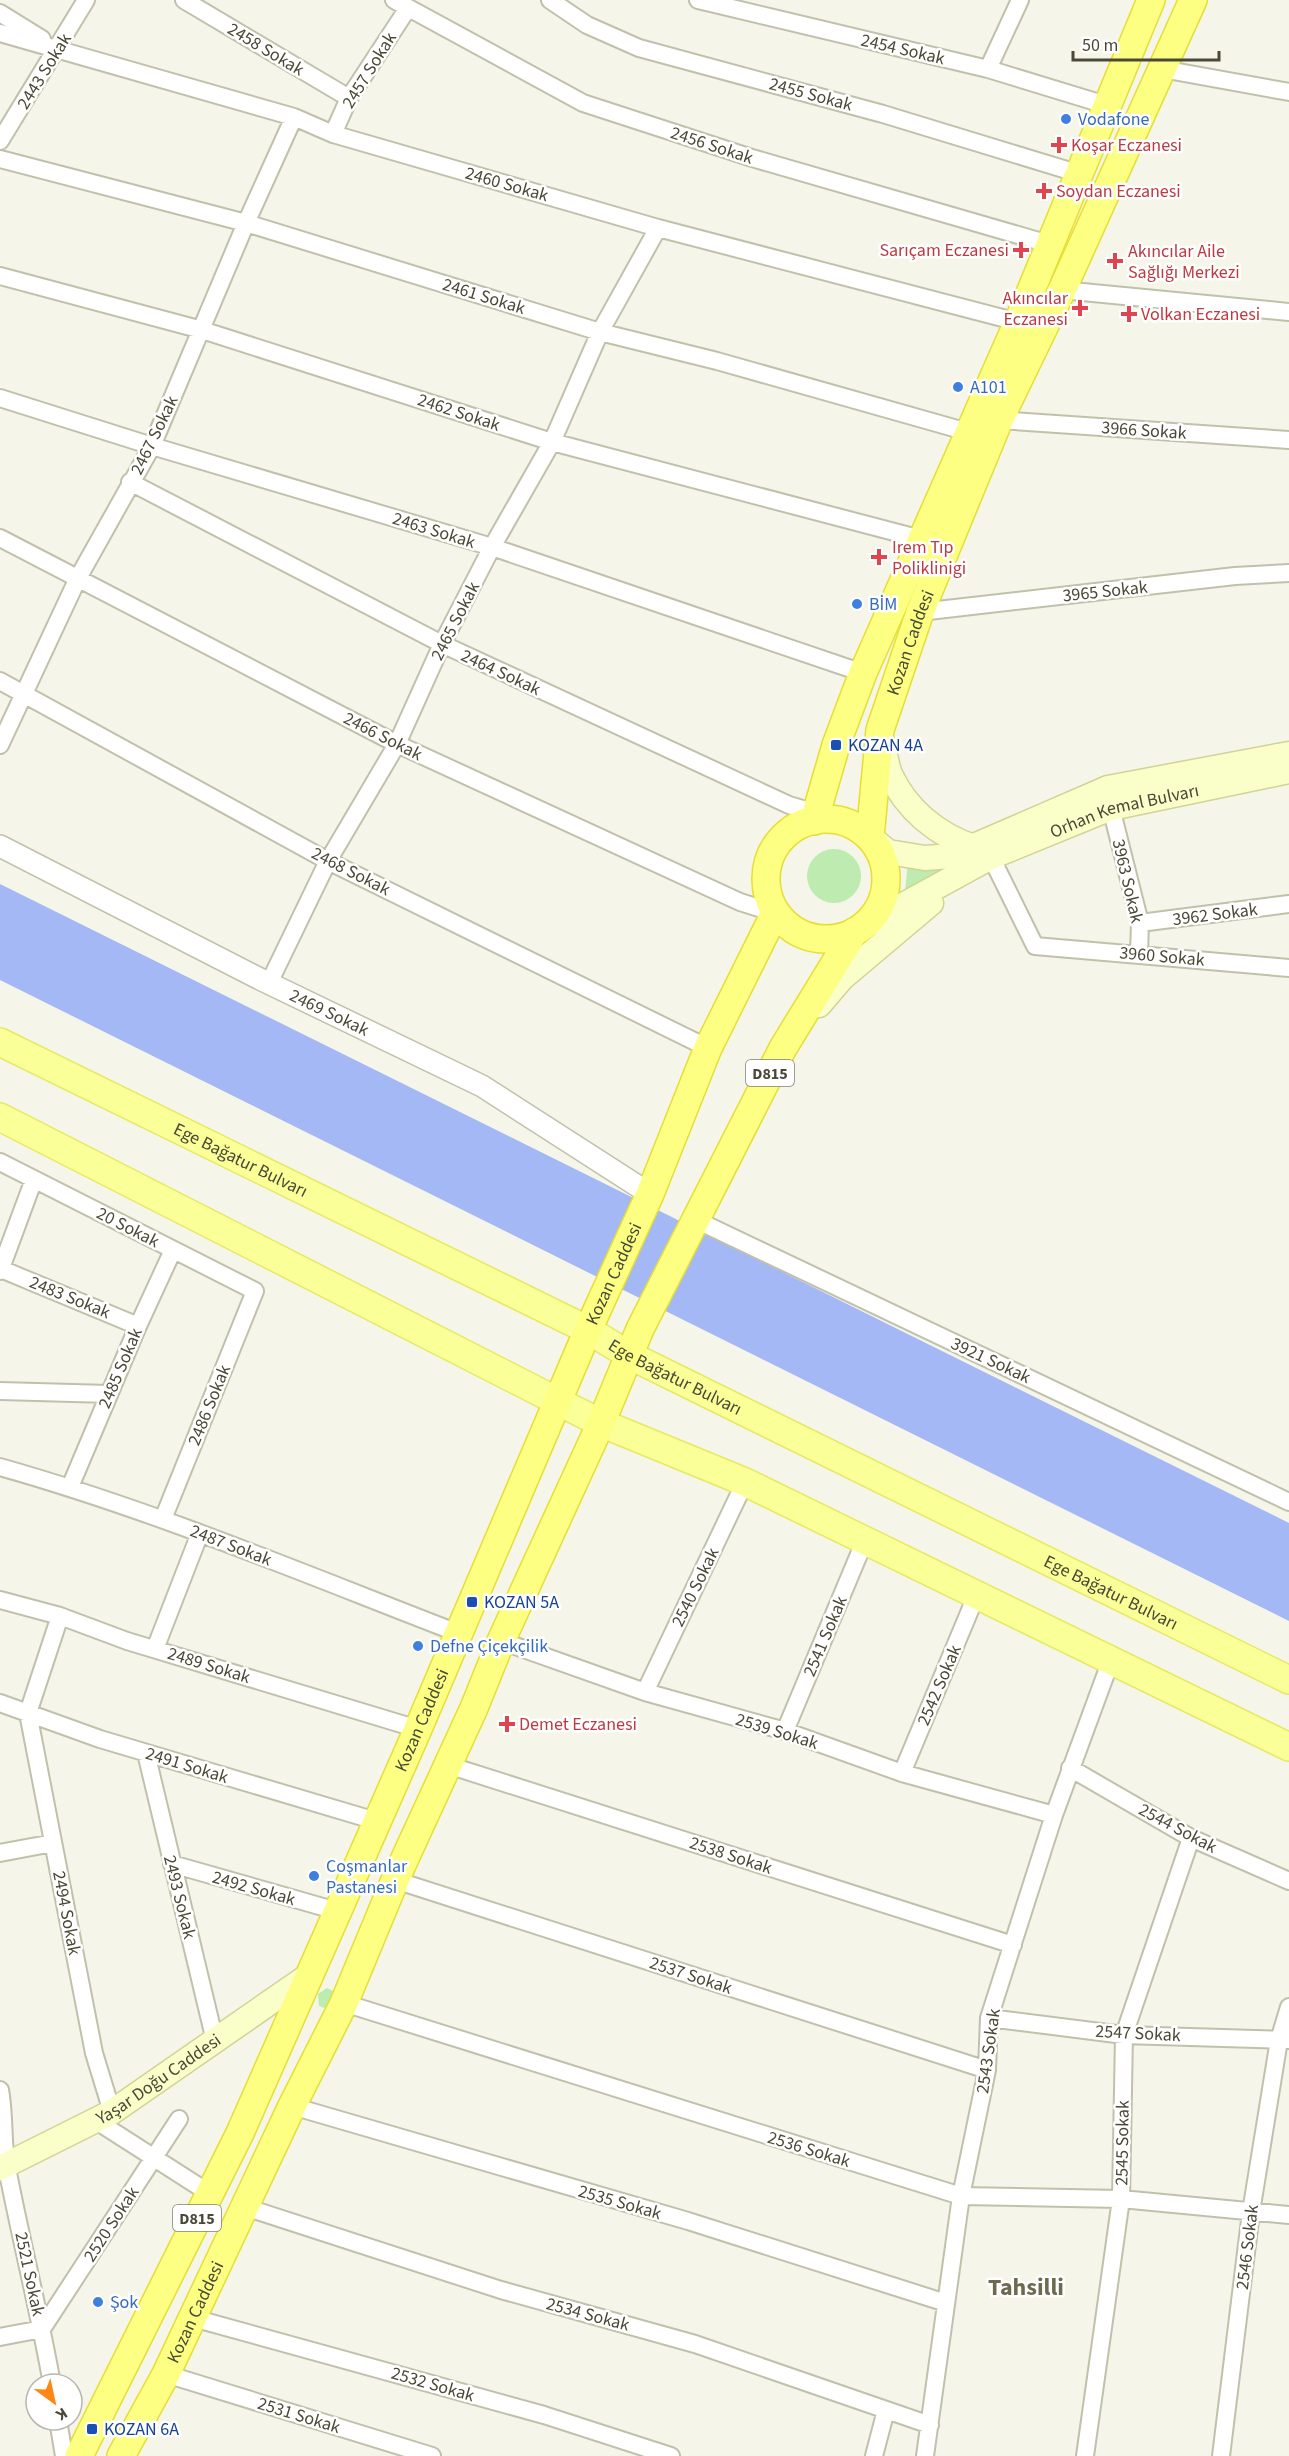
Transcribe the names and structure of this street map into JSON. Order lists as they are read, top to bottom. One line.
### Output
{"streets":{"highway":["Kozan Caddesi","D815"],"main road":["Orhan Kemal Bulvarı","Ege Bağatur Bulvarı","Yaşar Doğu Caddesi"],"street":["2458 Sokak","2454 Sokak","2457 Sokak","2443 Sokak","2455 Sokak","2456 Sokak","2460 Sokak","2461 Sokak","2462 Sokak","3966 Sokak","2467 Sokak","2463 Sokak","3965 Sokak","2465 Sokak","2464 Sokak","2466 Sokak","2468 Sokak","3963 Sokak","3962 Sokak","3960 Sokak","2469 Sokak","20 Sokak","2483 Sokak","3921 Sokak","2485 Sokak","2486 Sokak","2487 Sokak","2540 Sokak","2541 Sokak","2489 Sokak","2542 Sokak","2539 Sokak","2491 Sokak","2544 Sokak","2538 Sokak","2492 Sokak","2493 Sokak","2494 Sokak","2537 Sokak","2547 Sokak","2543 Sokak","2545 Sokak","2536 Sokak","2535 Sokak","2520 Sokak","2546 Sokak","2521 Sokak","2534 Sokak","2532 Sokak","2531 Sokak"]},"crossings":[["2458 Sokak","2457 Sokak"],["2454 Sokak","Kozan Caddesi"],["2457 Sokak","2456 Sokak"],["2457 Sokak","2460 Sokak"],["2443 Sokak","2460 Sokak"],["2455 Sokak","Kozan Caddesi"],["2456 Sokak","Kozan Caddesi"],["2460 Sokak","2467 Sokak"],["2460 Sokak","2465 Sokak"],["2460 Sokak","Kozan Caddesi"],["2461 Sokak","2467 Sokak"],["2461 Sokak","2465 Sokak"],["2461 Sokak","Kozan Caddesi"],["2462 Sokak","2467 Sokak"],["2462 Sokak","2465 Sokak"],["2462 Sokak","Kozan Caddesi"],["3966 Sokak","Kozan Caddesi"],["2467 Sokak","2463 Sokak"],["2467 Sokak","2464 Sokak"],["2467 Sokak","2466 Sokak"],["2467 Sokak","2468 Sokak"],["2463 Sokak","2465 Sokak"],["2463 Sokak","Kozan Caddesi"],["3965 Sokak","Kozan Caddesi"],["2465 Sokak","2464 Sokak"],["2465 Sokak","2466 Sokak"],["2465 Sokak","2468 Sokak"],["2465 Sokak","2469 Sokak"],["Kozan Caddesi","2464 Sokak"],["Kozan Caddesi","2466 Sokak"],["Kozan Caddesi","2468 Sokak"],["Kozan Caddesi","2469 Sokak"],["Kozan Caddesi","D815"],["Kozan Caddesi","Ege Bağatur Bulvarı"],["Kozan Caddesi","3921 Sokak"],["Kozan Caddesi","2487 Sokak"],["Kozan Caddesi","2489 Sokak"],["Kozan Caddesi","2539 Sokak"],["Kozan Caddesi","2491 Sokak"],["Kozan Caddesi","2538 Sokak"],["Kozan Caddesi","2492 Sokak"],["Kozan Caddesi","2537 Sokak"],["Kozan Caddesi","Yaşar Doğu Caddesi"],["Kozan Caddesi","2536 Sokak"],["Kozan Caddesi","2535 Sokak"],["Kozan Caddesi","2534 Sokak"],["Kozan Caddesi","2532 Sokak"],["Kozan Caddesi","2531 Sokak"],["2464 Sokak","2466 Sokak"],["2464 Sokak","D815"],["2466 Sokak","D815"],["Orhan Kemal Bulvarı","3963 Sokak"],["Orhan Kemal Bulvarı","3960 Sokak"],["3963 Sokak","3962 Sokak"],["3963 Sokak","3960 Sokak"],["20 Sokak","2485 Sokak"],["20 Sokak","2486 Sokak"],["2483 Sokak","2485 Sokak"],["2485 Sokak","2487 Sokak"],["2486 Sokak","2487 Sokak"],["2540 Sokak","2539 Sokak"],["2541 Sokak","2539 Sokak"],["2542 Sokak","2539 Sokak"],["2539 Sokak","2543 Sokak"],["2491 Sokak","2493 Sokak"],["2491 Sokak","2494 Sokak"],["2544 Sokak","2543 Sokak"],["2544 Sokak","2545 Sokak"],["2538 Sokak","2543 Sokak"],["2492 Sokak","2493 Sokak"],["2493 Sokak","Yaşar Doğu Caddesi"],["2494 Sokak","Yaşar Doğu Caddesi"],["2537 Sokak","2543 Sokak"],["2547 Sokak","2543 Sokak"],["2547 Sokak","2545 Sokak"],["2547 Sokak","2546 Sokak"],["2543 Sokak","2536 Sokak"],["2543 Sokak","2535 Sokak"],["2543 Sokak","2534 Sokak"],["Yaşar Doğu Caddesi","2521 Sokak"],["2545 Sokak","2536 Sokak"],["2536 Sokak","2546 Sokak"],["2520 Sokak","2521 Sokak"]],"districts":["Tahsilli"],"places":{"other":["Vodafone","A101","BİM","Defne Çiçekçilik","Coşmanlar Pastanesi","Şok"],"health":["Koşar Eczanesi","Soydan Eczanesi","Sarıçam Eczanesi","Akıncılar Aile Sağlığı Merkezi","Akıncılar Eczanesi","Volkan Eczanesi","Irem Tıp Poliklinigi","Demet Eczanesi"],"transit":["KOZAN 4A","KOZAN 5A","KOZAN 6A"]},"scale_bar":"50 m","north":"bottom right"}
